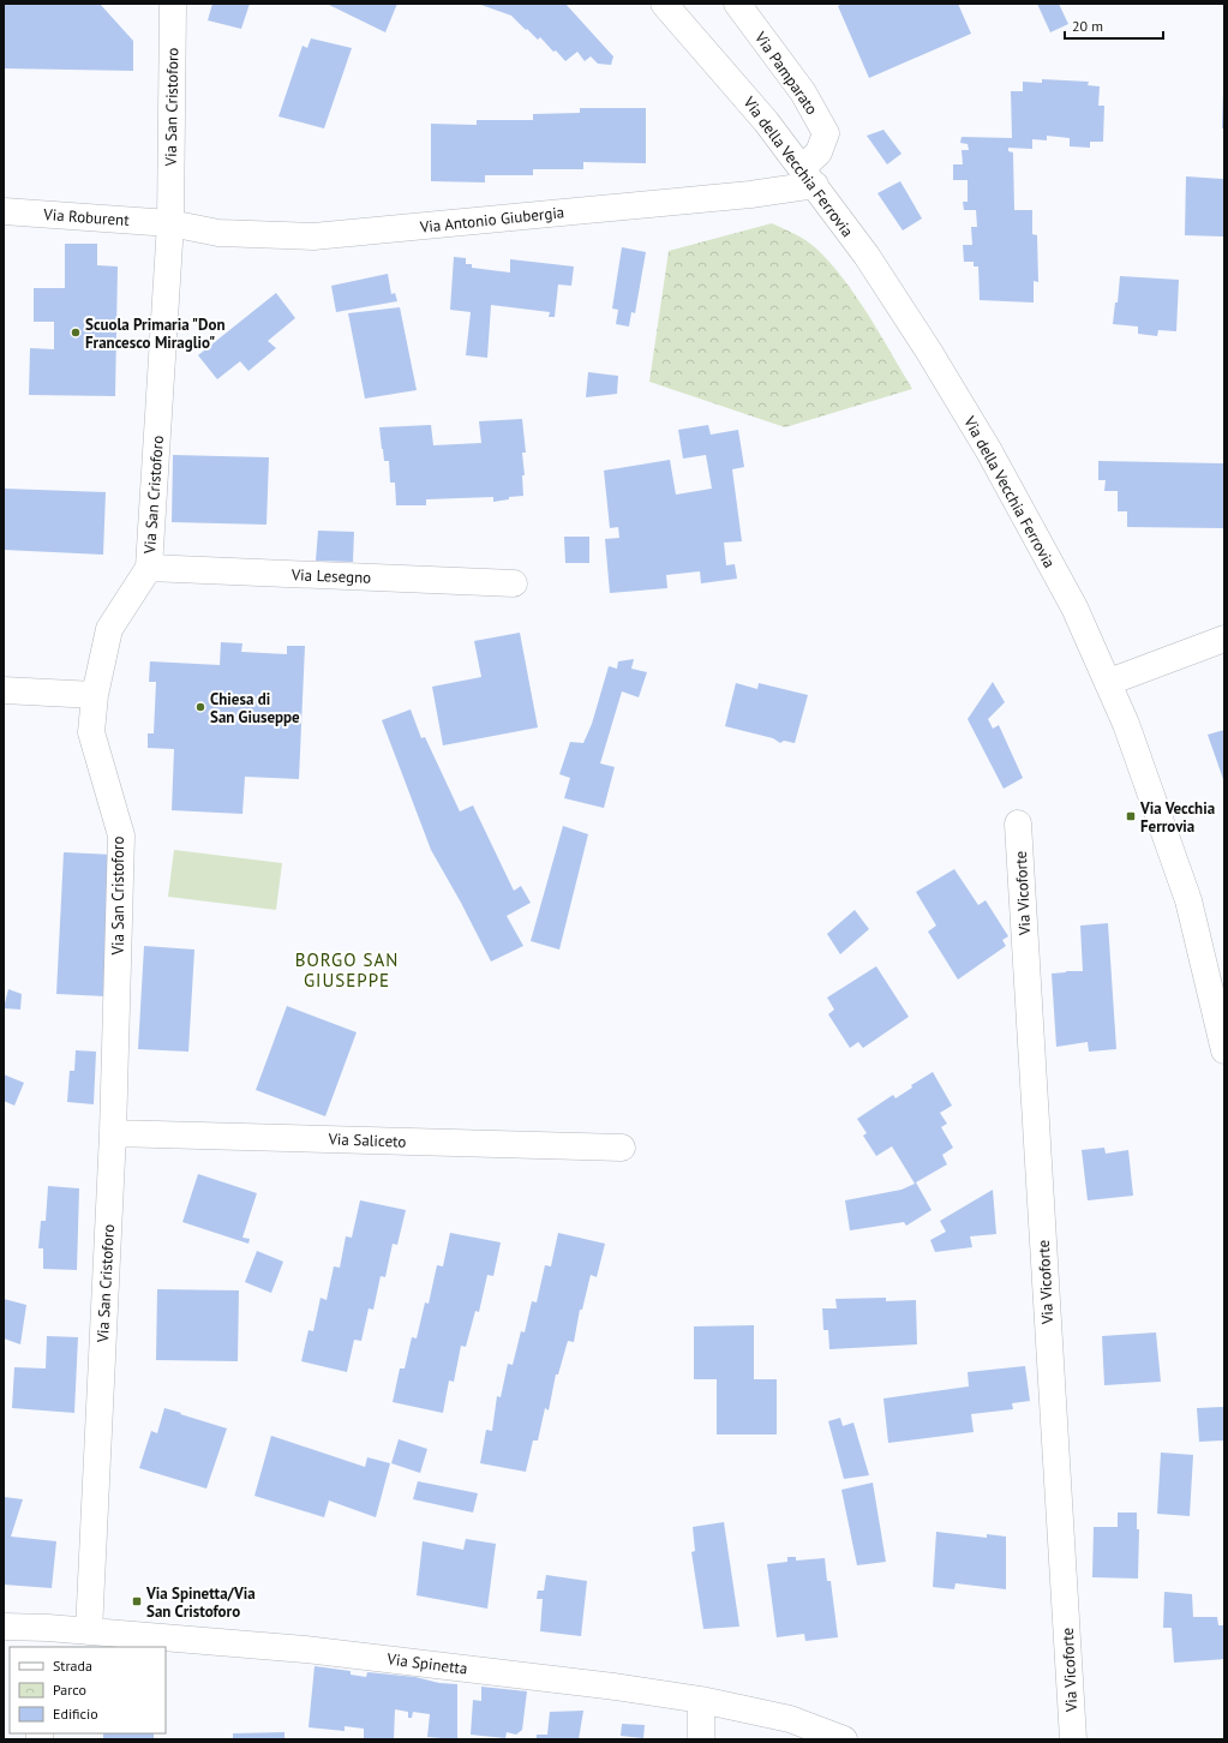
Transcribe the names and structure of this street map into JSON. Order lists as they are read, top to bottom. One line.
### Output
{"streets":{"street":["Via Pamparato","Via San Cristoforo","Via della Vecchia Ferrovia","Via Roburent","Via Antonio Giubergia","Via Lesegno","Via Vicoforte","Via Saliceto","Via Spinetta"]},"crossings":[["Via Pamparato","Via della Vecchia Ferrovia"],["Via Pamparato","Via Antonio Giubergia"],["Via San Cristoforo","Via Roburent"],["Via San Cristoforo","Via Antonio Giubergia"],["Via San Cristoforo","Via Lesegno"],["Via San Cristoforo","Via Saliceto"],["Via San Cristoforo","Via Spinetta"],["Via della Vecchia Ferrovia","Via Antonio Giubergia"],["Via Roburent","Via Antonio Giubergia"]],"districts":["BORGO SAN GIUSEPPE"],"places":{"other":["Scuola Primaria \"Don Francesco Miraglio\"","Chiesa di San Giuseppe"],"transit":["Via Vecchia Ferrovia","Via Spinetta/Via San Cristoforo"]},"legend":["Strada","Parco","Edificio"],"scale_bar":"20 m"}
